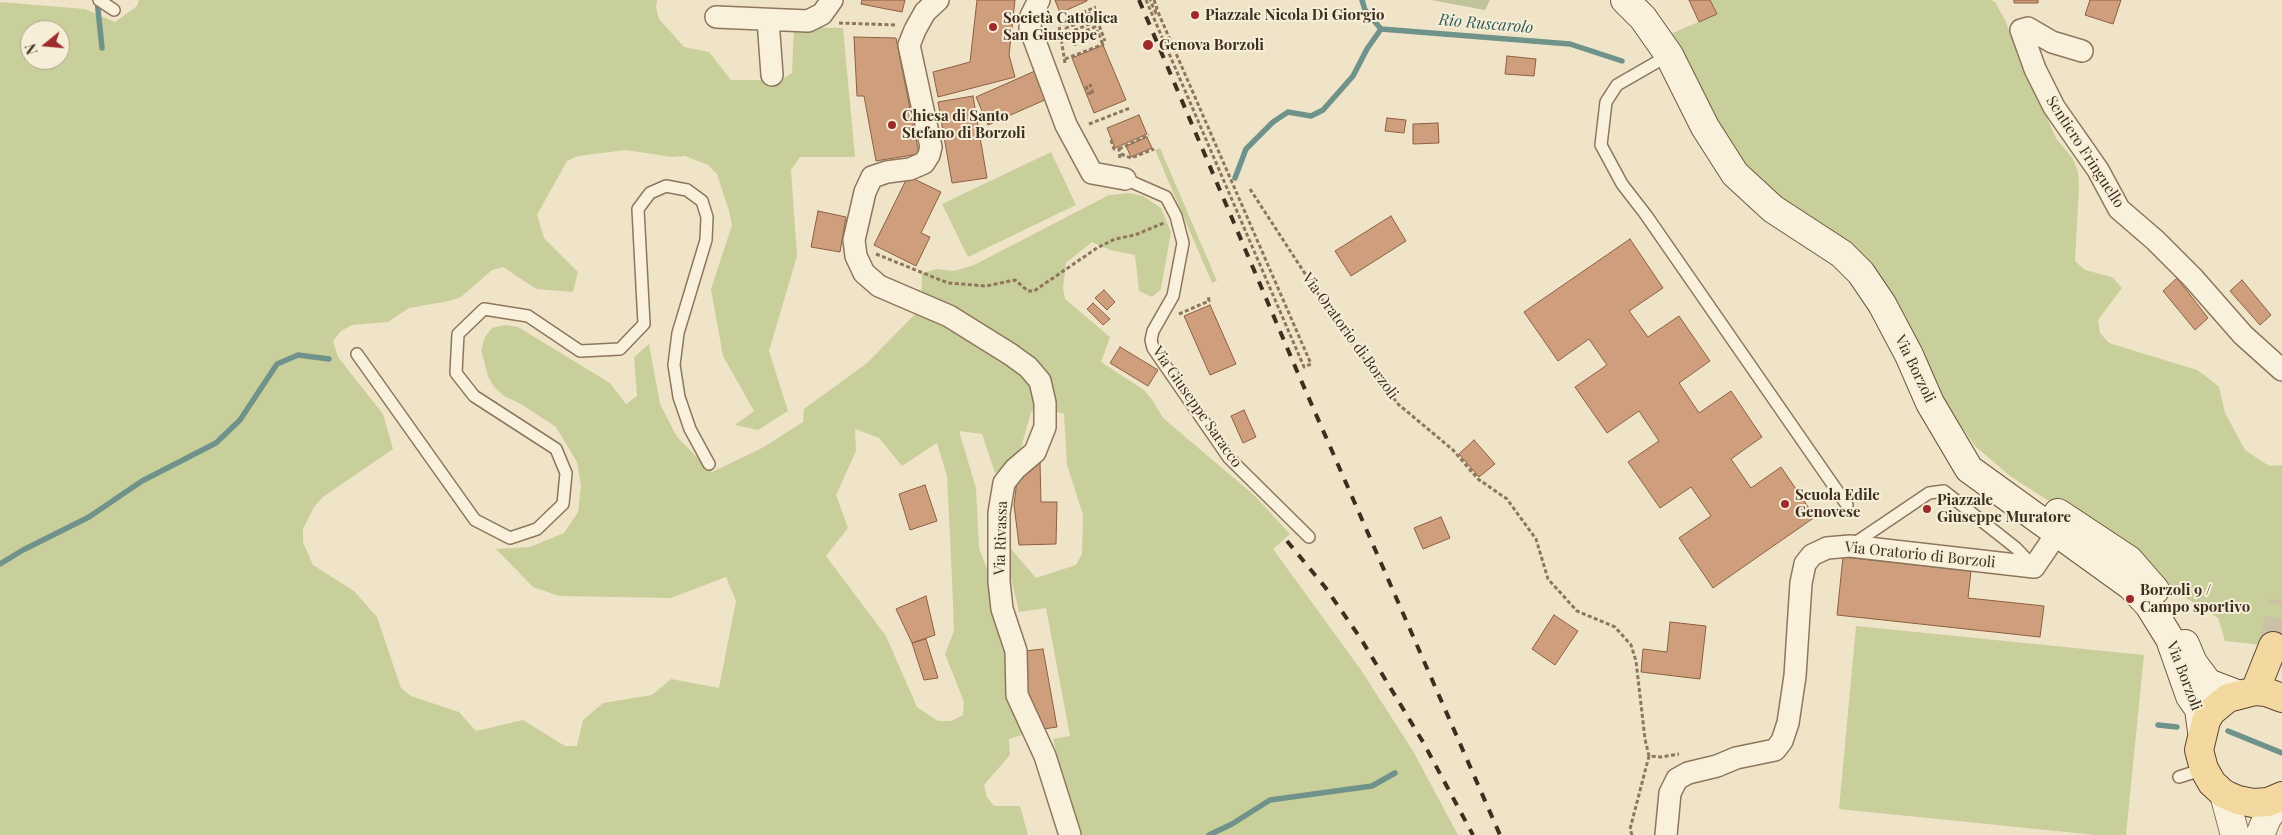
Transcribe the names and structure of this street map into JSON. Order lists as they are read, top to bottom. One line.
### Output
{"streets":{"main road":["Via Borzoli"],"street":["Sentiero Fringuello","Via Oratorio di Borzoli","Via Giuseppe Saracco","Via Rivassa"]},"water":["Rio Ruscarolo"],"places":["Piazzale Nicola Di Giorgio","Società Cattolica San Giuseppe","Genova Borzoli","Chiesa di Santo Stefano di Borzoli","Scuola Edile Genovese","Piazzale Giuseppe Muratore","Borzoli 9 / Campo sportivo"],"north":"left"}
